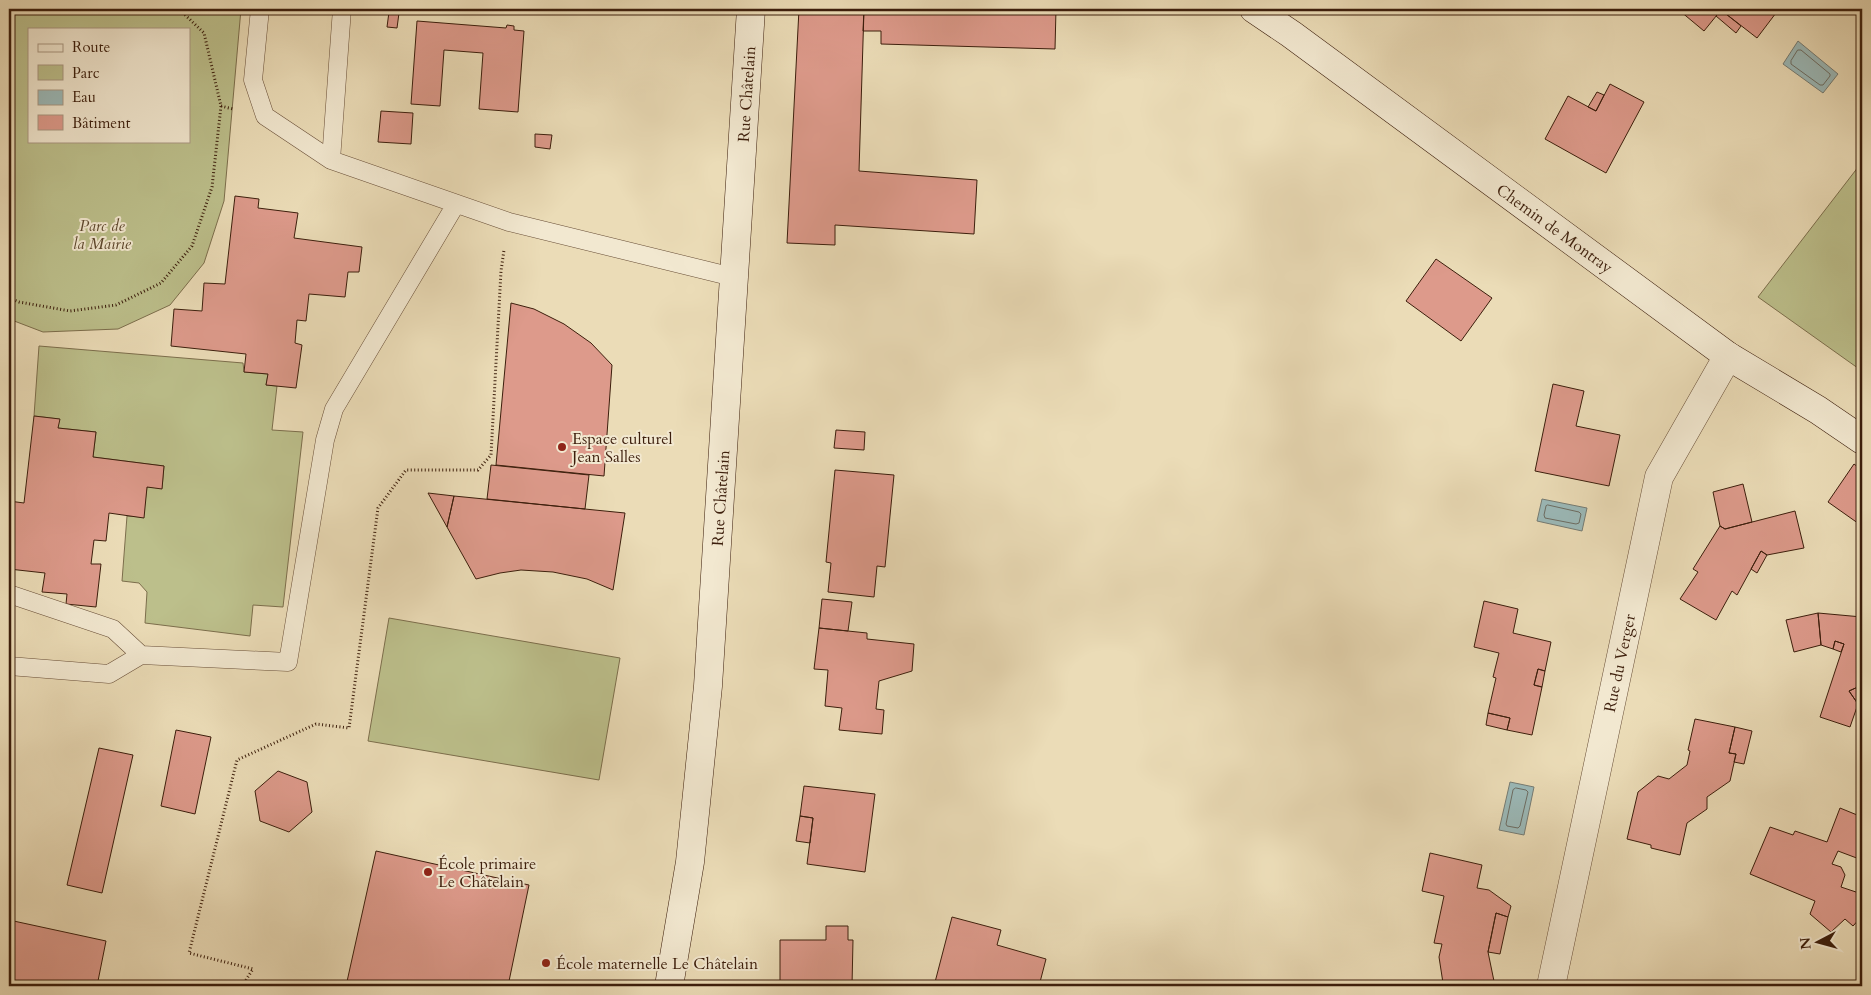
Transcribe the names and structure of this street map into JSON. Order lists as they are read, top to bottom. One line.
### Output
{"streets":{"street":["Rue Châtelain","Chemin de Montray","Rue du Verger"]},"crossings":[["Chemin de Montray","Rue du Verger"]],"parks":["Parc de la Mairie"],"places":["Espace culturel Jean Salles","École primaire Le Châtelain","École maternelle Le Châtelain"],"legend":["Route","Parc","Eau","Bâtiment"],"north":"left"}
